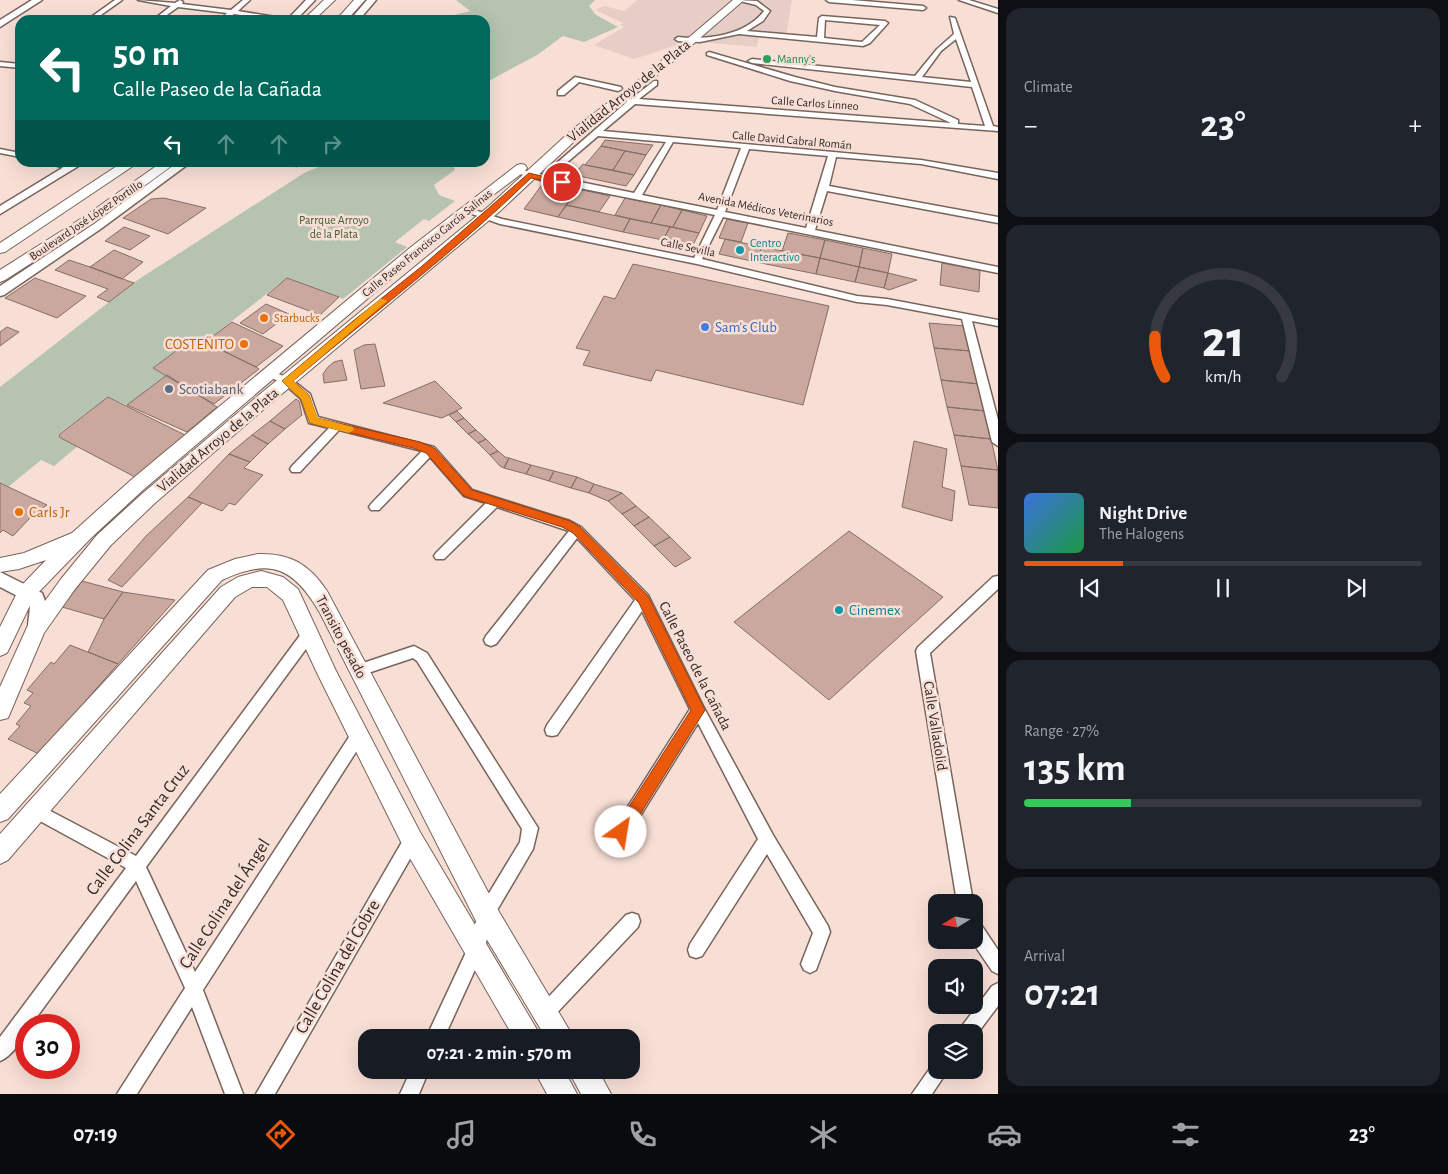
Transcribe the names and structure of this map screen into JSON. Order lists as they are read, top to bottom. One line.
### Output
{"streets":{"main road":["Vialidad Arroyo de la Plata","Boulevard José López Portillo","Calle Paseo Francisco García Salinas","Transito pesado"],"street":["Calle Carlos Linneo","Calle David Cabral Román","Avenida Médicos Veterinarios","Calle Sevilla","Calle Paseo de la Cañada","Calle Valladolid","Calle Colina Santa Cruz","Calle Colina del Ángel","Calle Colina del Cobre"]},"crossings":[["Vialidad Arroyo de la Plata","Avenida Médicos Veterinarios"],["Vialidad Arroyo de la Plata","Calle Paseo Francisco García Salinas"],["Vialidad Arroyo de la Plata","Calle Sevilla"],["Avenida Médicos Veterinarios","Calle Paseo Francisco García Salinas"],["Calle Paseo Francisco García Salinas","Calle Sevilla"],["Transito pesado","Calle Colina Santa Cruz"],["Transito pesado","Calle Colina del Ángel"],["Transito pesado","Calle Colina del Cobre"]],"parks":["Parrque Arroyo de la Plata"],"places":["Manny's","Centro Interactivo","Starbucks","Sam's Club","COSTEÑITO","Scotiabank","Carls Jr","Cinemex"],"north":"left","page":{"tile":["Climate",["Range · 27%","135 km"],["Arrival","07:21"]],"turn":["50 m","Calle Paseo de la Cañada"],"heat":["−","23°","+"],"song":["Night Drive","The Halogens"],"limit":"30","trip":"07:21 · 2 min · 570 m","tabs":["07:19","23°"],"gauge":["21","km/h"]}}
